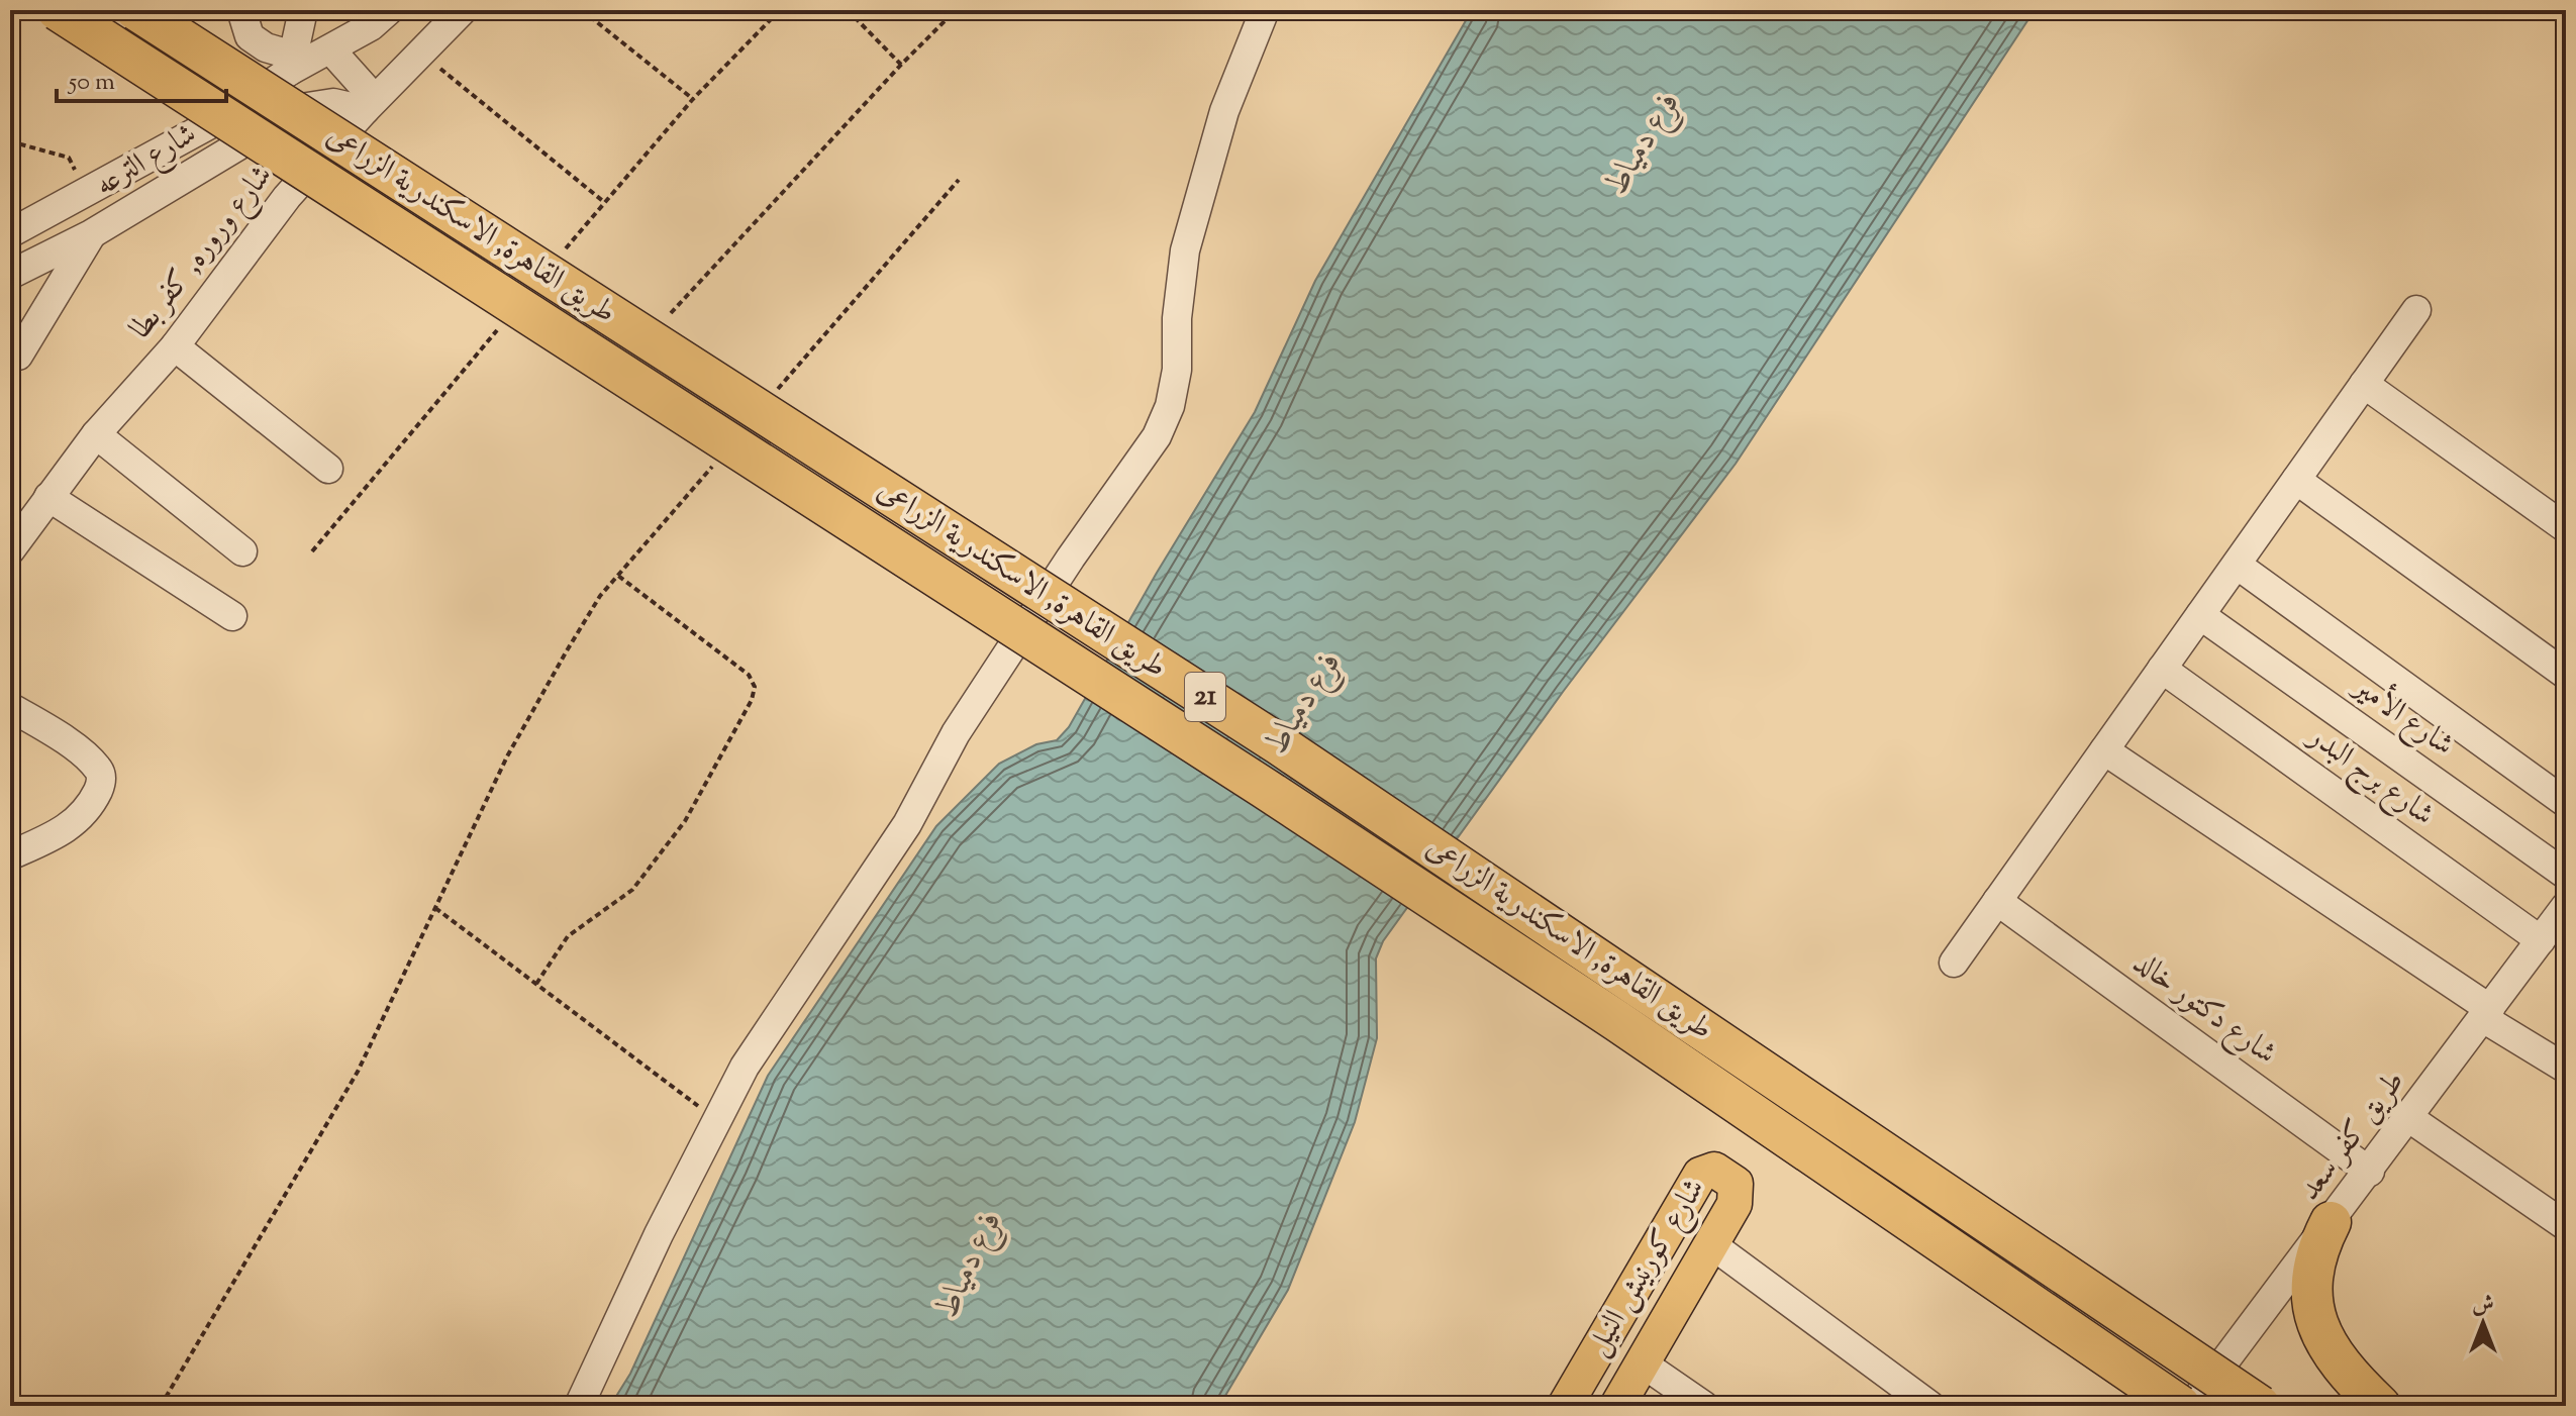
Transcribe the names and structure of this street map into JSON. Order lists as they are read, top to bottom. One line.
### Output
{"streets":{"highway":["طريق القاهرة, الاسكندرية الزراعى","21"],"main road":["شارع كورنيش النيل"],"street":["شارع الترعه","شارع وروره, كفر بطا","شارع الأمير","شارع برج البدر","شارع دكتور خالد","طريق كفر سعد"]},"crossings":[["شارع الترعه","شارع وروره, كفر بطا"],["شارع برج البدر","طريق كفر سعد"],["شارع دكتور خالد","طريق كفر سعد"]],"water":["فرع دمياط"],"scale_bar":"50 m","north":"top"}
